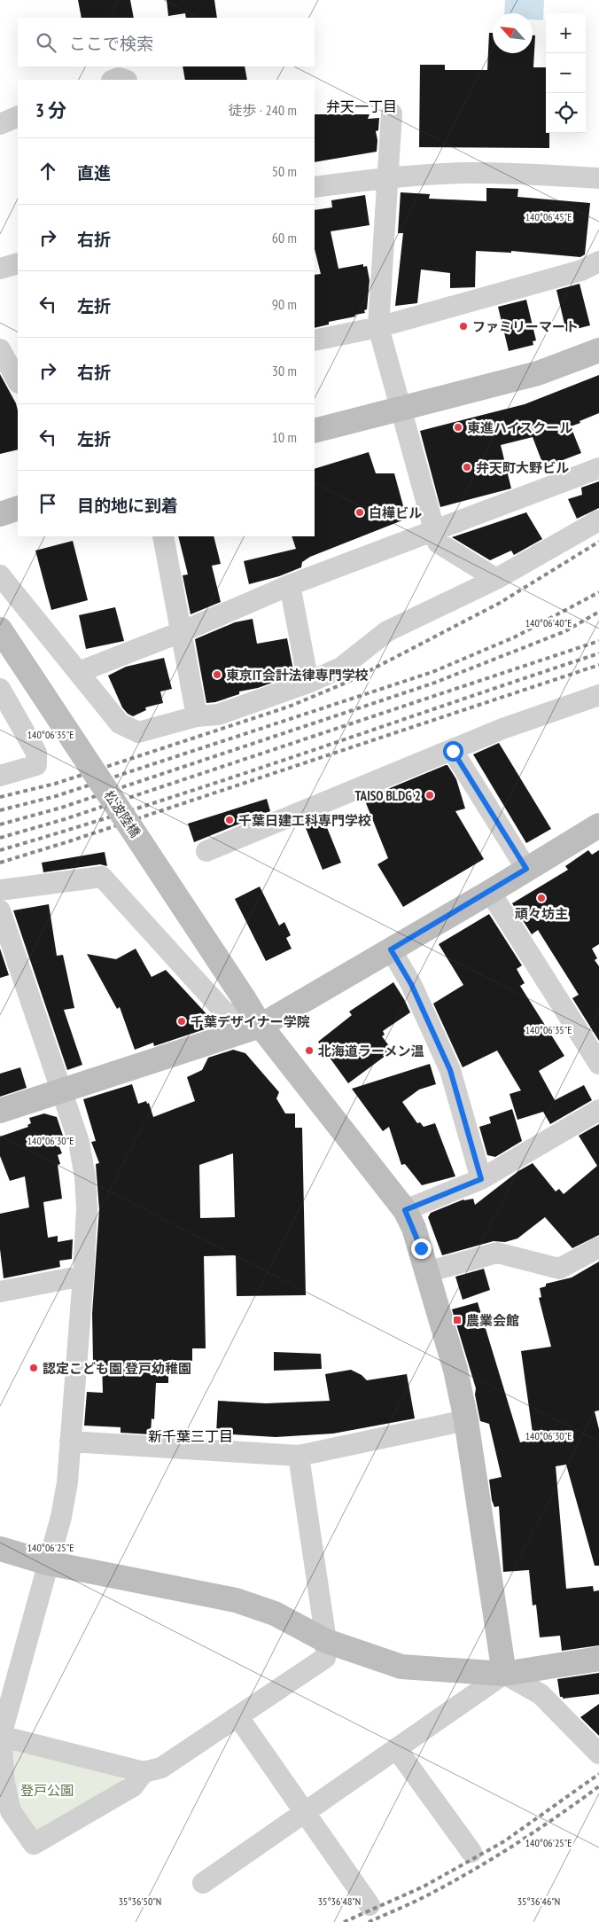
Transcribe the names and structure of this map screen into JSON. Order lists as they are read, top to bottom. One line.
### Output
{"streets":{"street":["松波陸橋"]},"districts":["弁天一丁目","新千葉三丁目"],"parks":["登戸公園"],"places":{"other":["ファミリーマート","東進ハイスクール","弁天町大野ビル","白樺ビル","東京IT会計法律専門学校","TAISO BLDG 2","千葉日建工科専門学校","頑々坊主","千葉デザイナー学院","北海道ラーメン温","認定こども園 登戸幼稚園"],"transit":["農業会館"]},"north":"top left","page":{"map_buttons":["+","−"],"search":"ここで検索","heading":["3 分","徒歩 · 240 m"],"list":[["直進","50 m"],["右折","60 m"],["左折","90 m"],["右折","30 m"],["左折","10 m"],"目的地に到着"]},"coordinates":["140°06'45\"E","140°06'40\"E","140°06'35\"E","140°06'30\"E","140°06'25\"E","35°36'50\"N","35°36'48\"N","35°36'46\"N"]}
